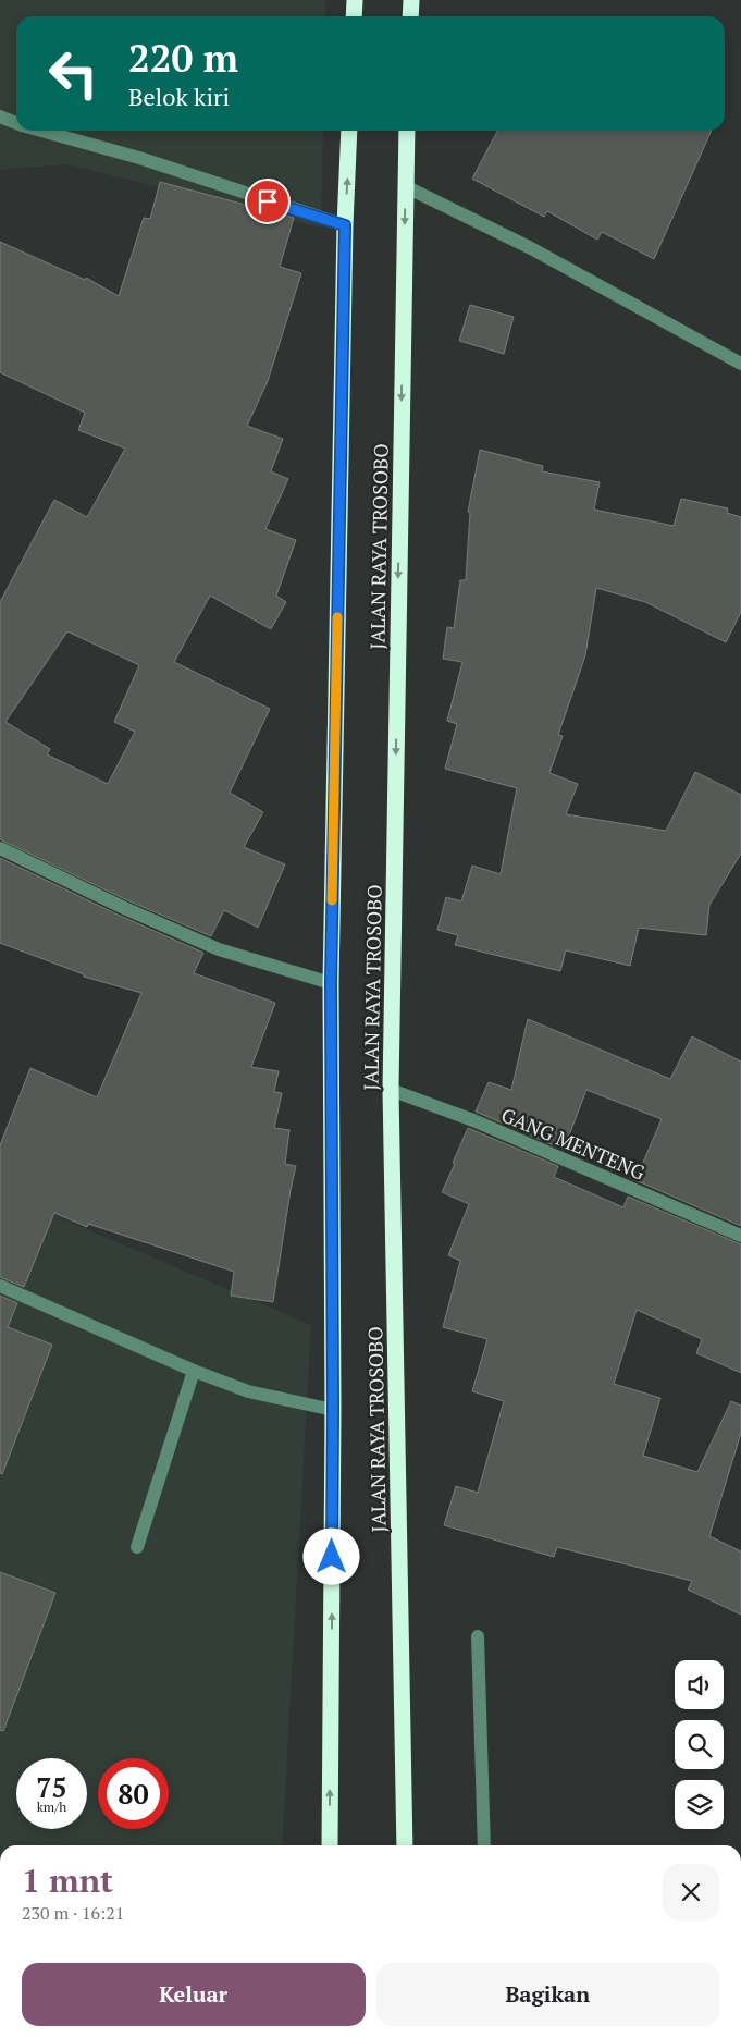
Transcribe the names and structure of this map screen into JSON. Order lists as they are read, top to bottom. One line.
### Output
{"streets":{"highway":["JALAN RAYA TROSOBO"],"street":["GANG MENTENG"]},"crossings":[["JALAN RAYA TROSOBO","GANG MENTENG"]],"page":{"turn":["220 m","Belok kiri"],"speed":"75 km/h","limit":"80","heading":["1 mnt","230 m · 16:21"],"buttons":["Keluar","Bagikan"]}}
